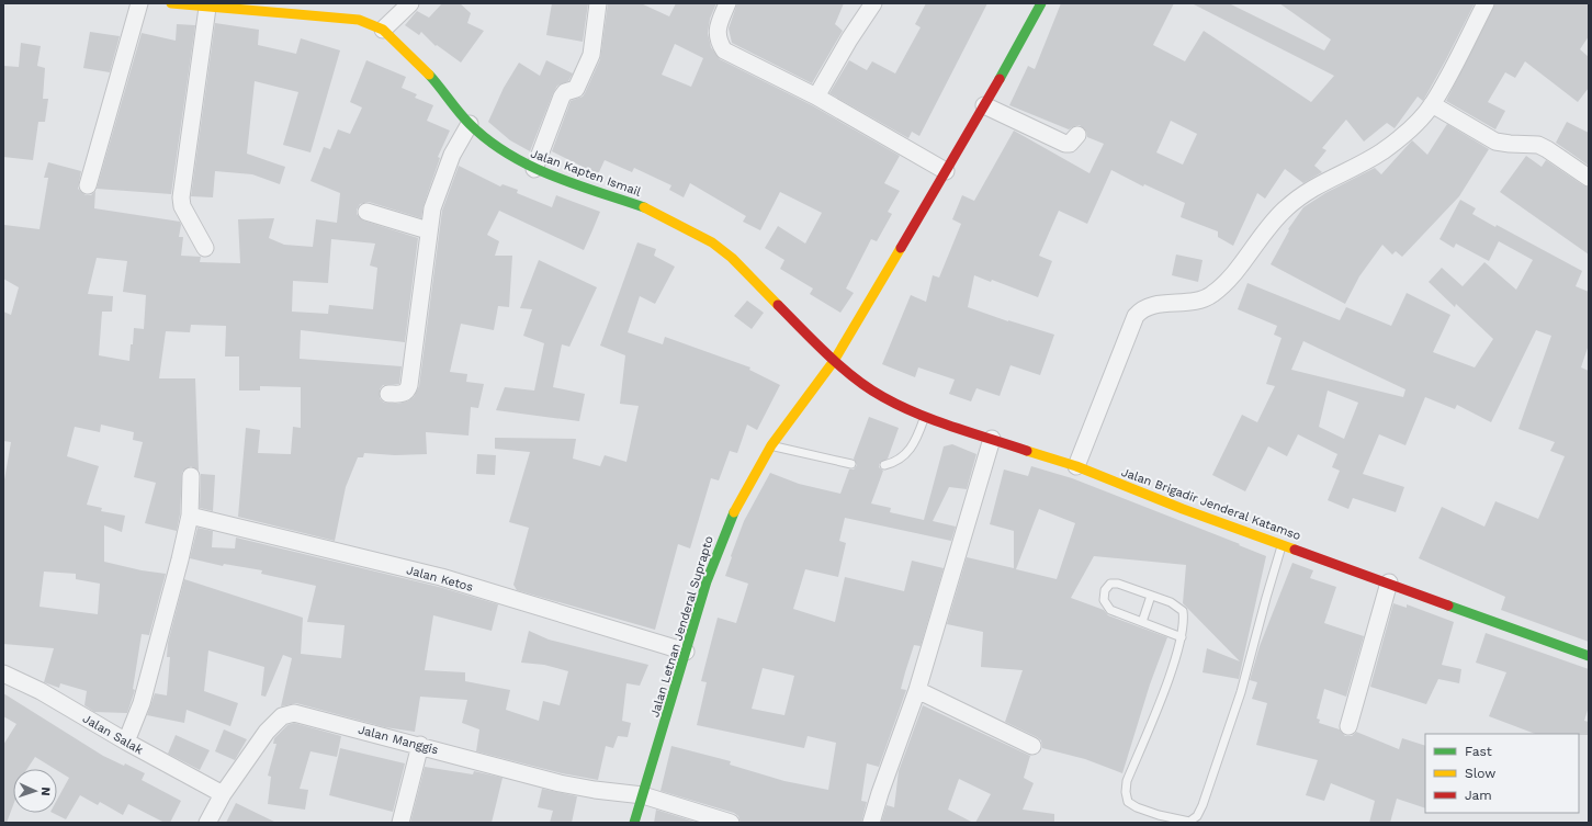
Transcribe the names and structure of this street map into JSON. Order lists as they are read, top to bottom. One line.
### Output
{"streets":{"street":["Jalan Kapten Ismail","Jalan Brigadir Jenderal Katamso","Jalan Ketos","Jalan Letnan Jenderal Suprapto","Jalan Salak","Jalan Manggis"]},"crossings":[["Jalan Kapten Ismail","Jalan Brigadir Jenderal Katamso"],["Jalan Kapten Ismail","Jalan Letnan Jenderal Suprapto"],["Jalan Brigadir Jenderal Katamso","Jalan Letnan Jenderal Suprapto"],["Jalan Ketos","Jalan Letnan Jenderal Suprapto"],["Jalan Letnan Jenderal Suprapto","Jalan Manggis"],["Jalan Salak","Jalan Manggis"]],"legend":["Fast","Slow","Jam"],"north":"right"}
